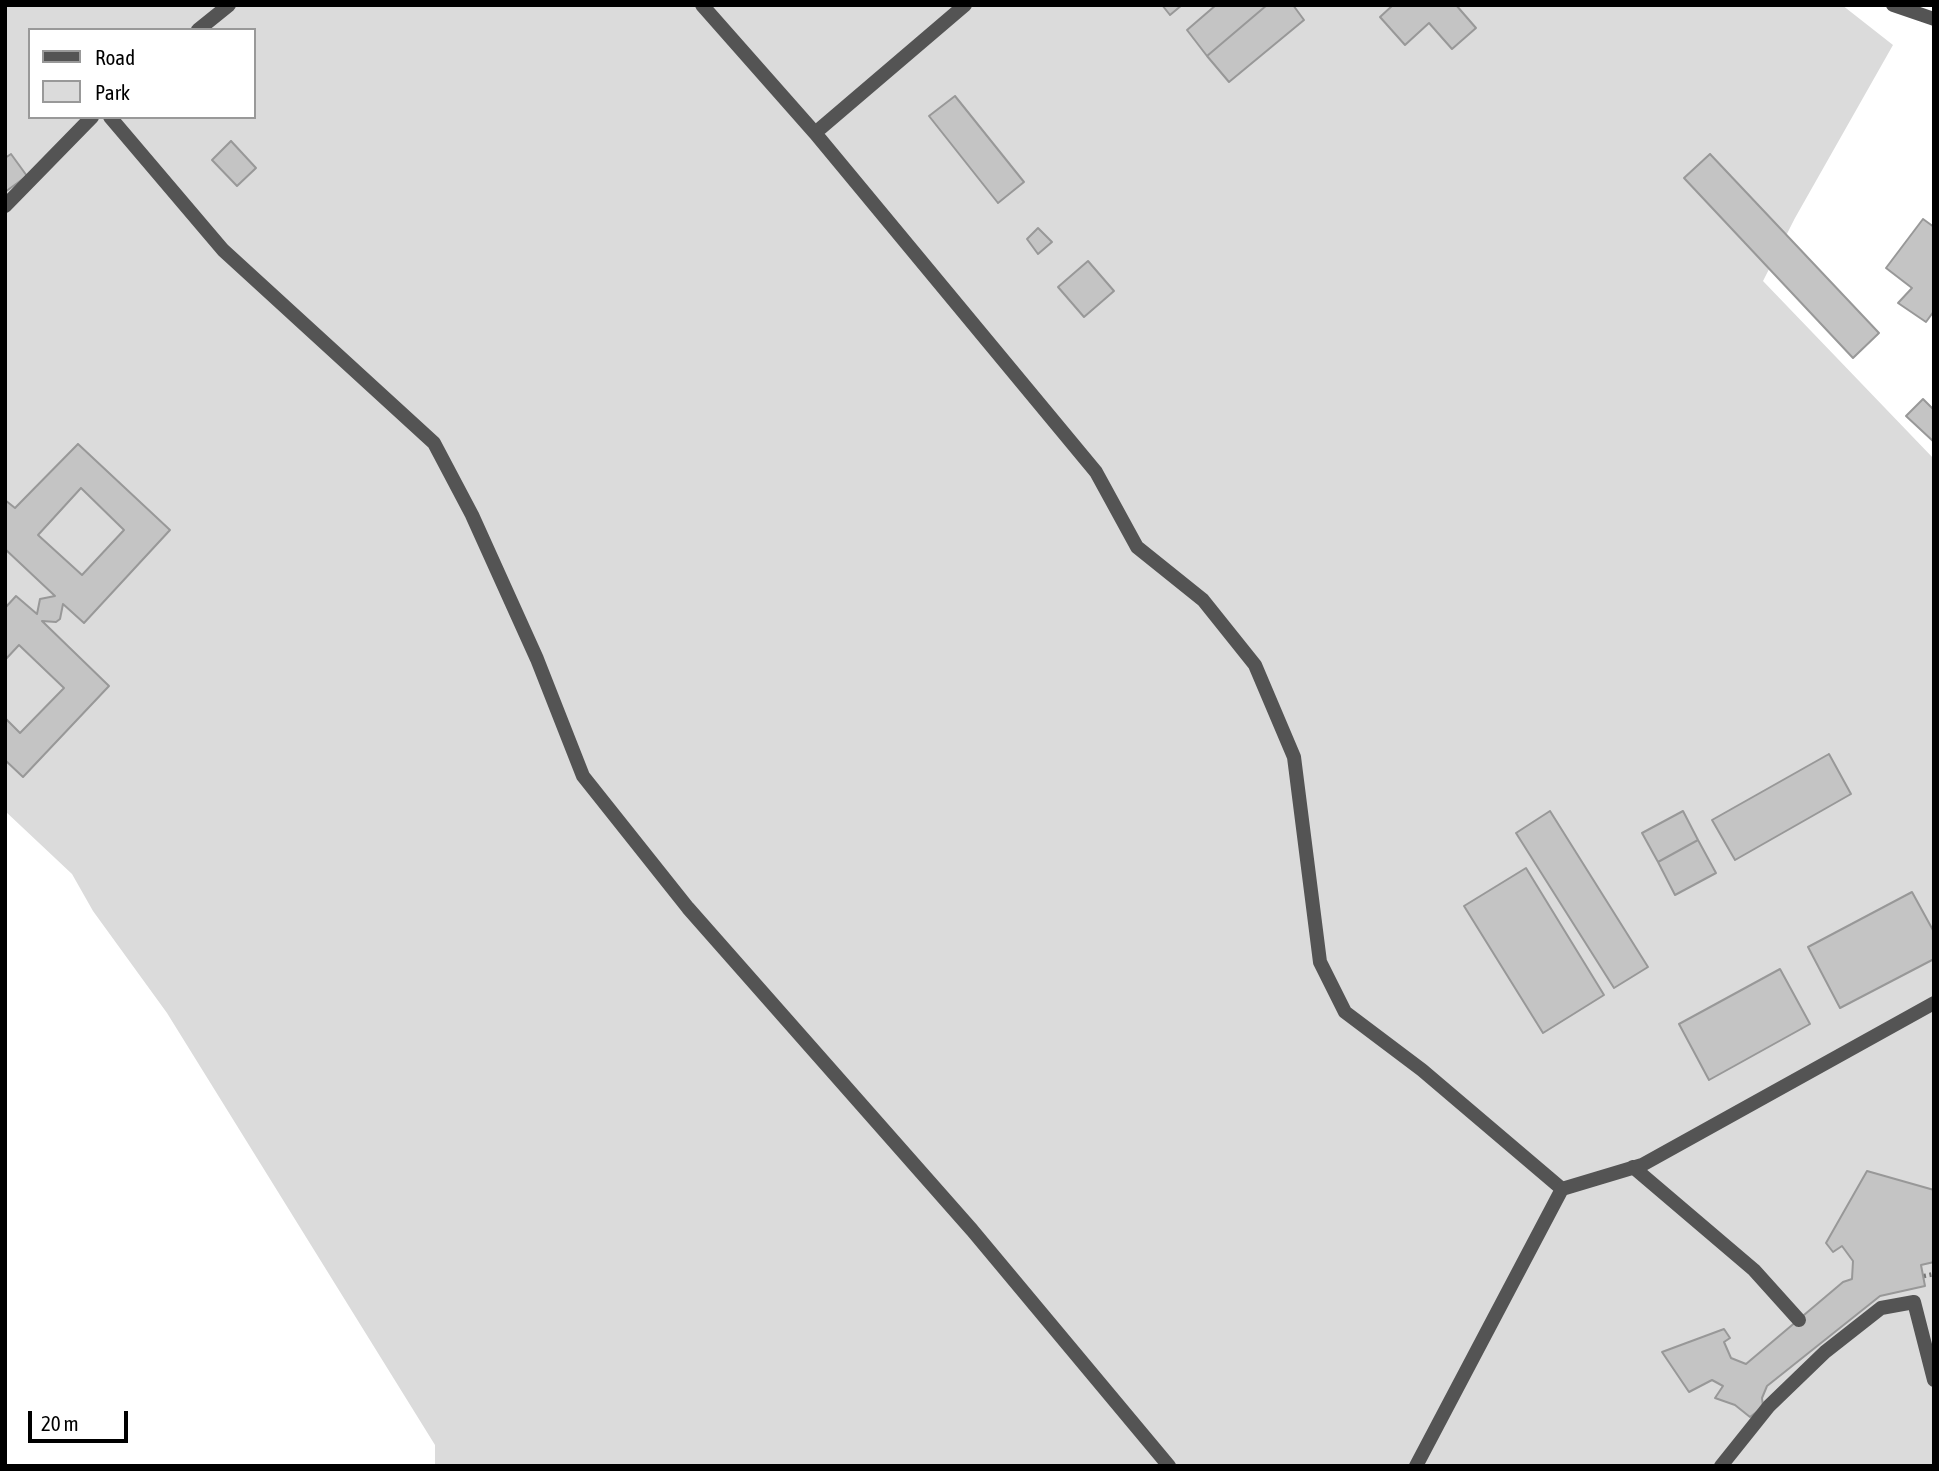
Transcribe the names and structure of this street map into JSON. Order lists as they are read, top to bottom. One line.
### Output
{"legend":["Road","Park"],"scale_bar":"20 m"}
